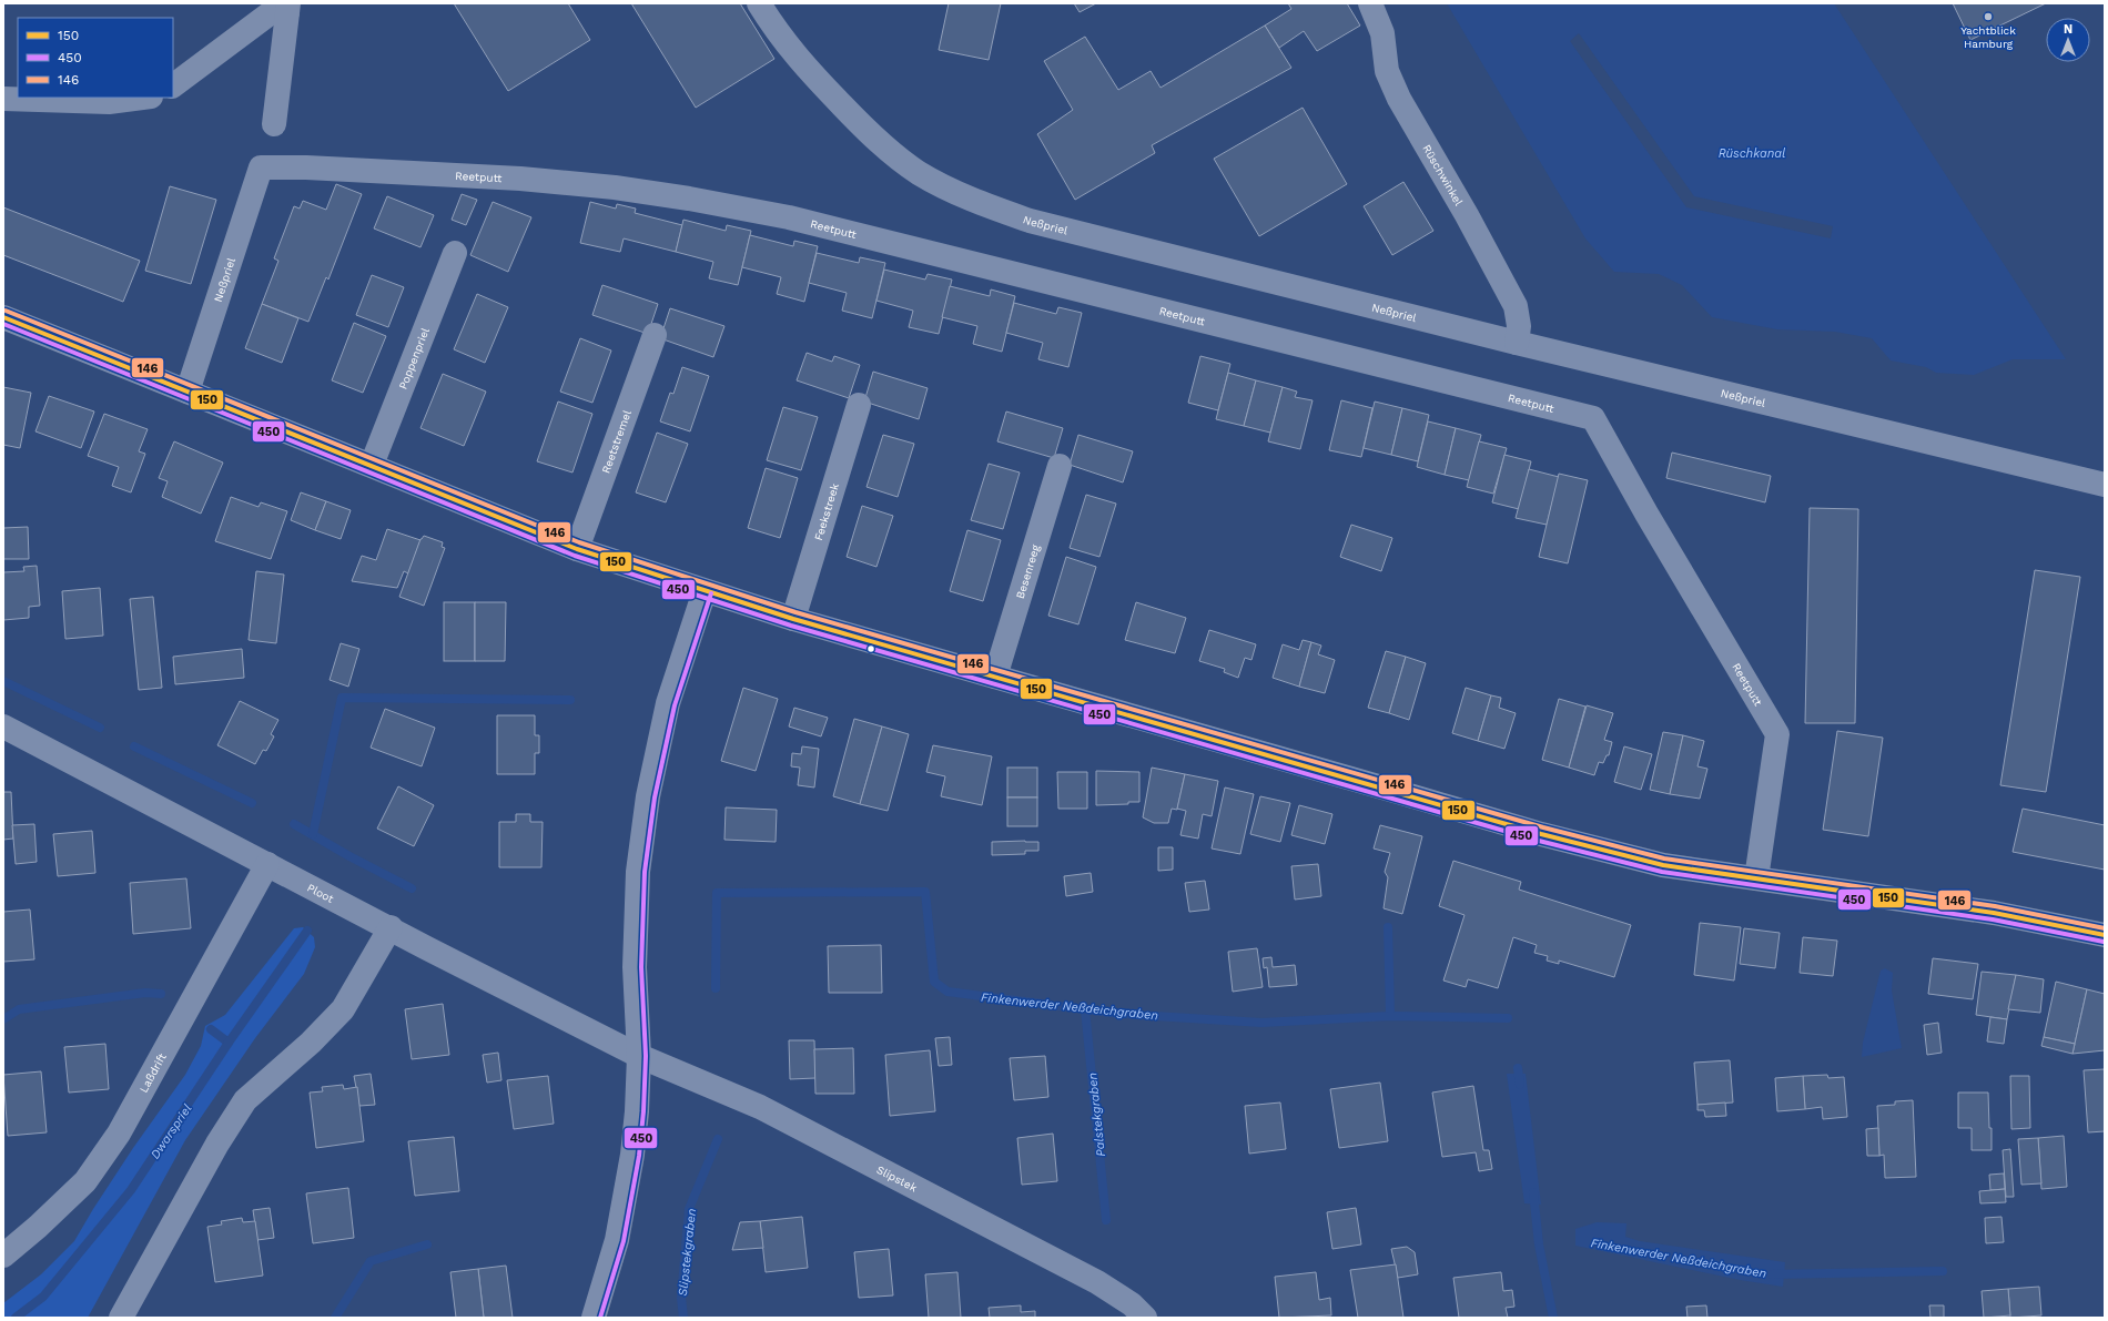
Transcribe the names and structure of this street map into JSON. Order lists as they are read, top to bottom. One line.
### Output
{"streets":{"street":["Rüschwinkel","Reetputt","Neßpriel","Poppenpriel","Reetstremel","Feekstreek","Besenreeg","Ploot","Laßdrift","Slipstek"]},"crossings":[["Rüschwinkel","Neßpriel"],["Reetputt","Neßpriel"],["Ploot","Laßdrift"],["Ploot","Slipstek"]],"water":["Rüschkanal","Finkenwerder Neßdeichgraben","Palstekgraben","Dwarspriel","Slipstekgraben"],"places":["Yachtblick Hamburg"],"lines":["transit line 146","transit line 150","transit line 450"],"legend":["150","450","146"],"north":"top"}
